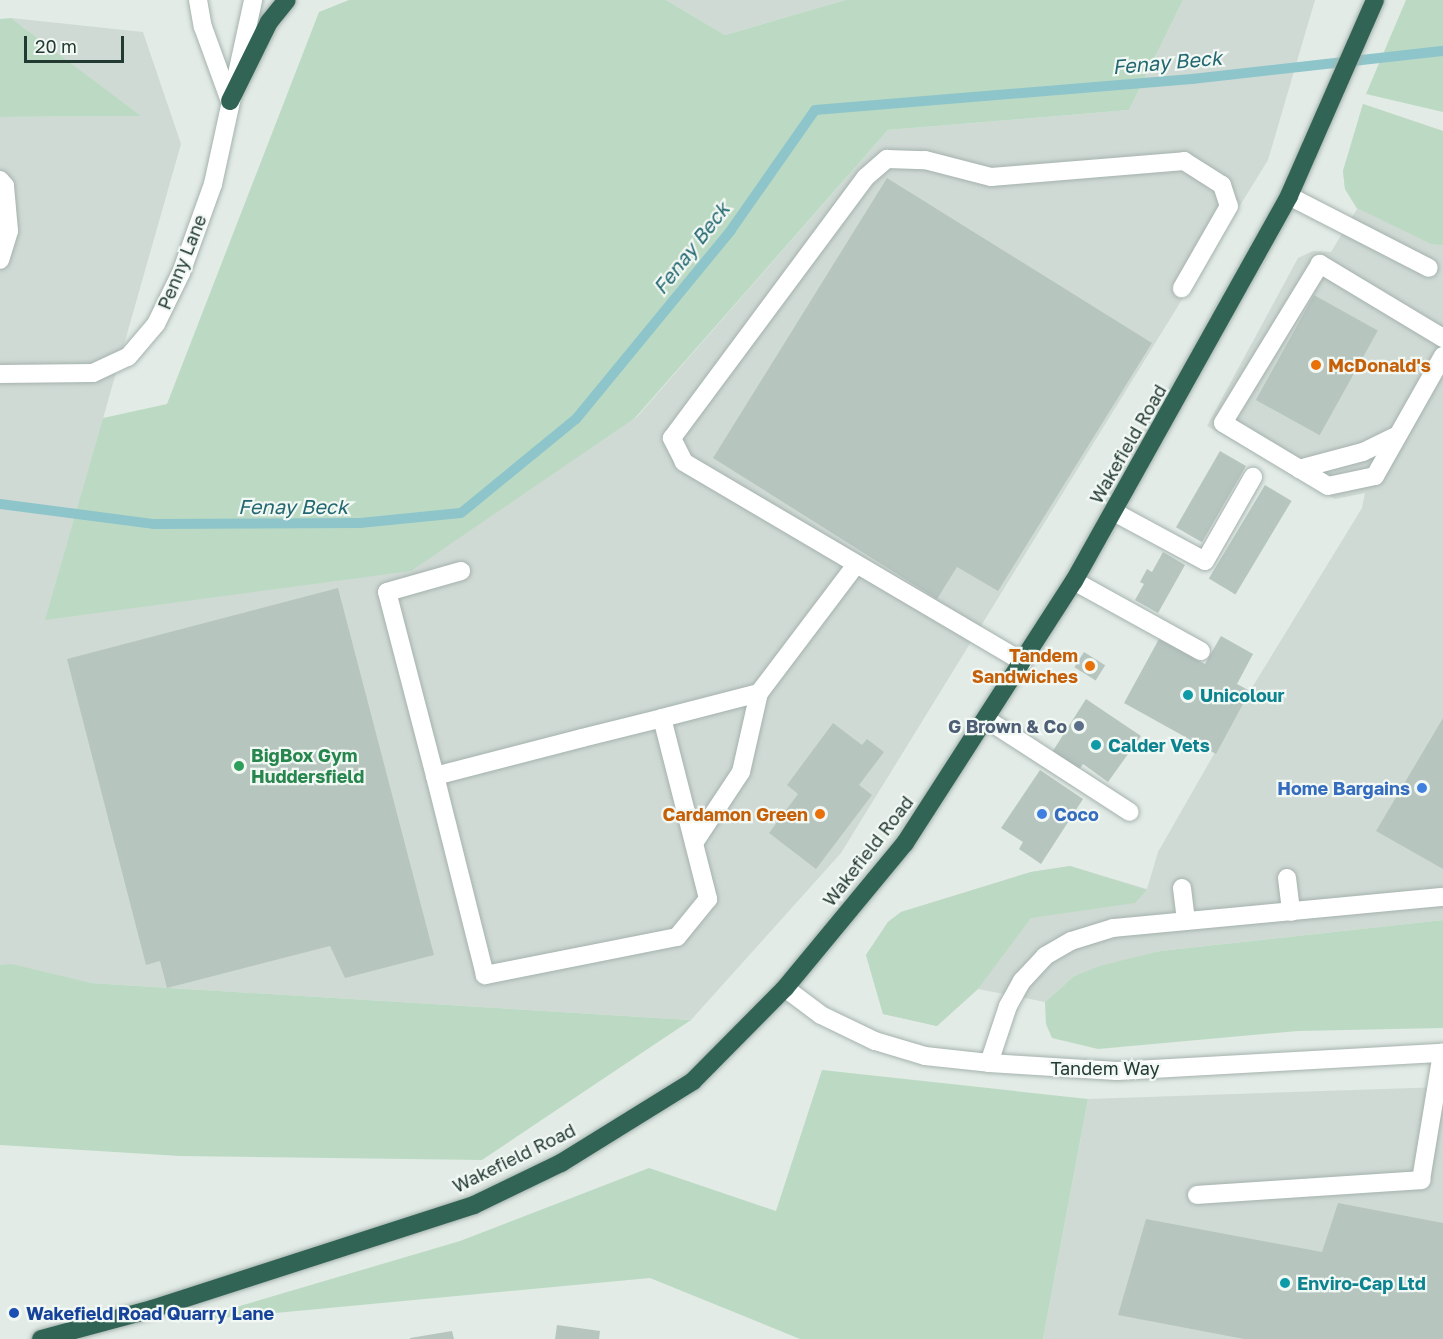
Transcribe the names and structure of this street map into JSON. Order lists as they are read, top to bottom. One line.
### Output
{"streets":{"highway":["Wakefield Road"],"street":["Penny Lane","Tandem Way"]},"crossings":[["Wakefield Road","Tandem Way"]],"water":["Fenay Beck"],"places":["McDonald's","Tandem Sandwiches","Unicolour","G Brown & Co","Calder Vets","BigBox Gym Huddersfield","Home Bargains","Cardamon Green","Coco","Enviro-Cap Ltd","Wakefield Road Quarry Lane"],"scale_bar":"20 m"}
